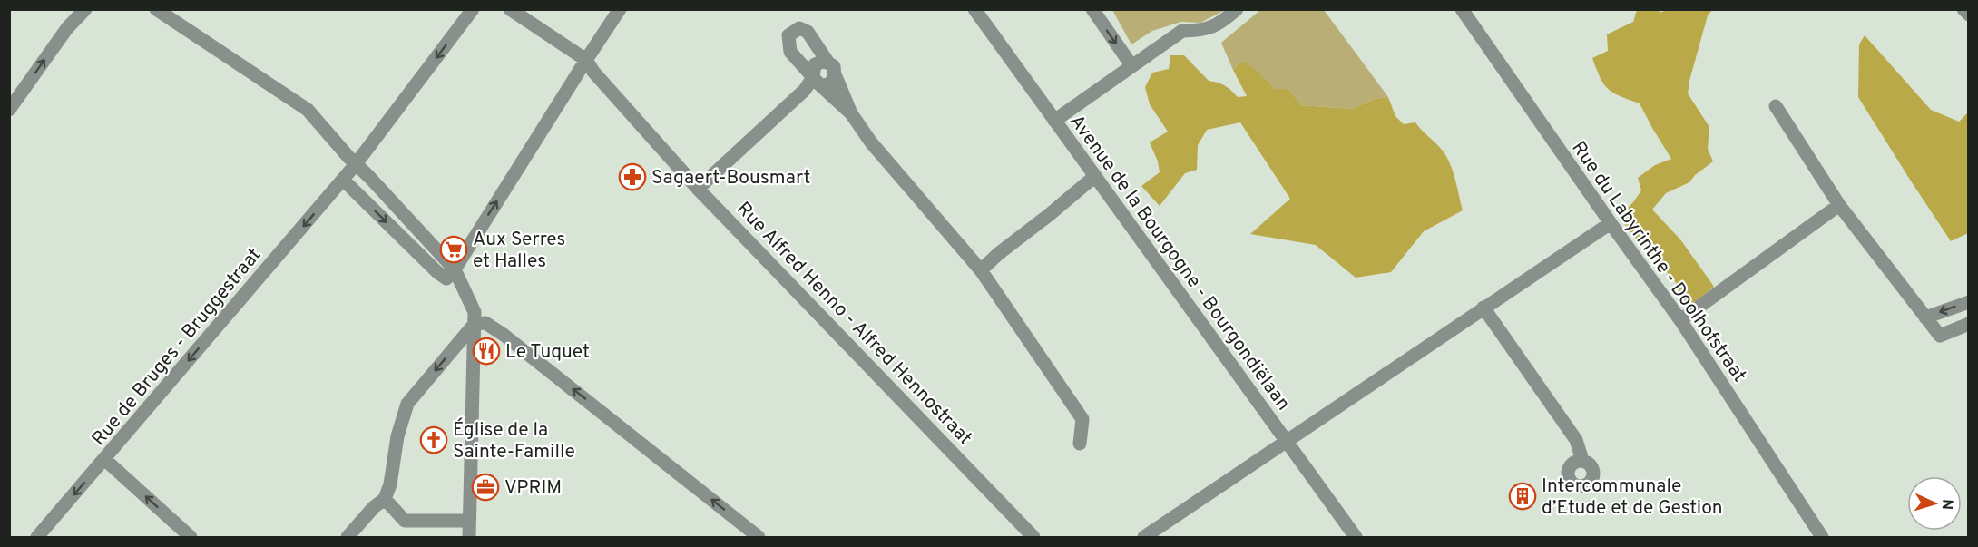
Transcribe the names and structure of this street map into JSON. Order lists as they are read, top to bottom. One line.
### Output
{"streets":{"street":["Rue du Labyrinthe - Doolhofstraat","Avenue de la Bourgogne - Bourgondiëlaan","Rue Alfred Henno - Alfred Hennostraat","Rue de Bruges - Bruggestraat"]},"one_way":["Rue de Bruges - Bruggestraat"],"places":{"pharmacy":["Sagaert-Bousmart"],"supermarket":["Aux Serres et Halles"],"restaurant":["Le Tuquet"],"church":["Église de la Sainte-Famille"],"office":["VPRIM"],"building":["Intercommunale d’Etude et de Gestion"]},"north":"right"}
